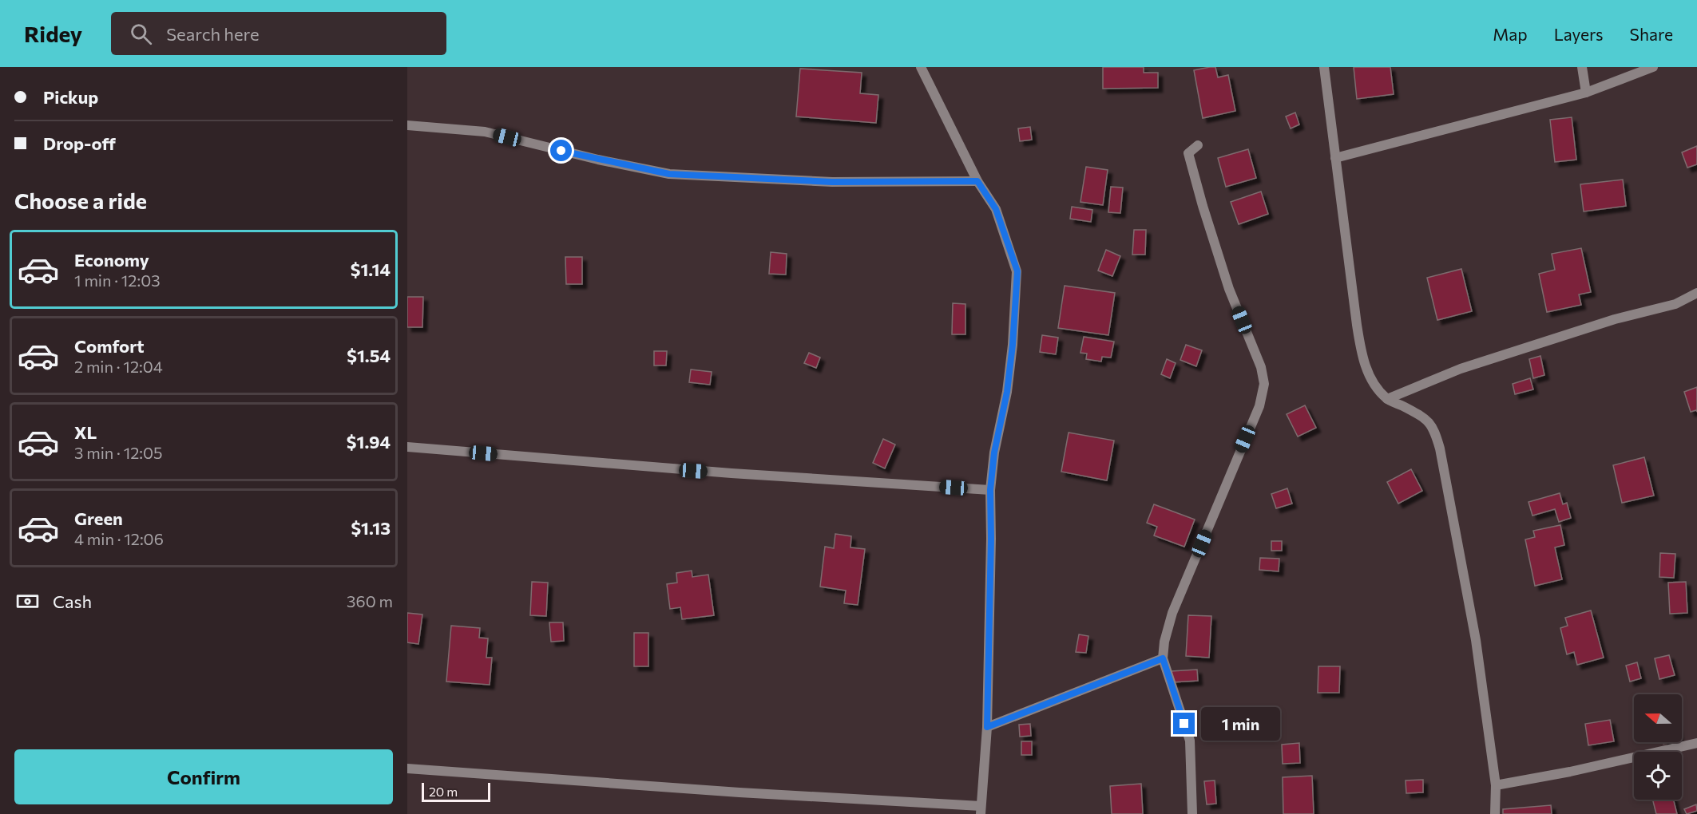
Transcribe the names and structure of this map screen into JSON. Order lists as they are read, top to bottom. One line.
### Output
{"scale_bar":"20 m","north":"left","page":{"header":"Ridey","search":"Search here","nav":["Map","Layers","Share"],"banner":["Pickup","Drop-off"],"heading":"Choose a ride","list":[{"name":"Economy","note":"1 min · 12:03","value":"$1.14"},{"name":"Comfort","note":"2 min · 12:04","value":"$1.54"},{"name":"XL","note":"3 min · 12:05","value":"$1.94"},{"name":"Green","note":"4 min · 12:06","value":"$1.13"}],"pay":["Cash","360 m"],"bubble":"1 min","buttons":"Confirm","scale":"20 m"}}
